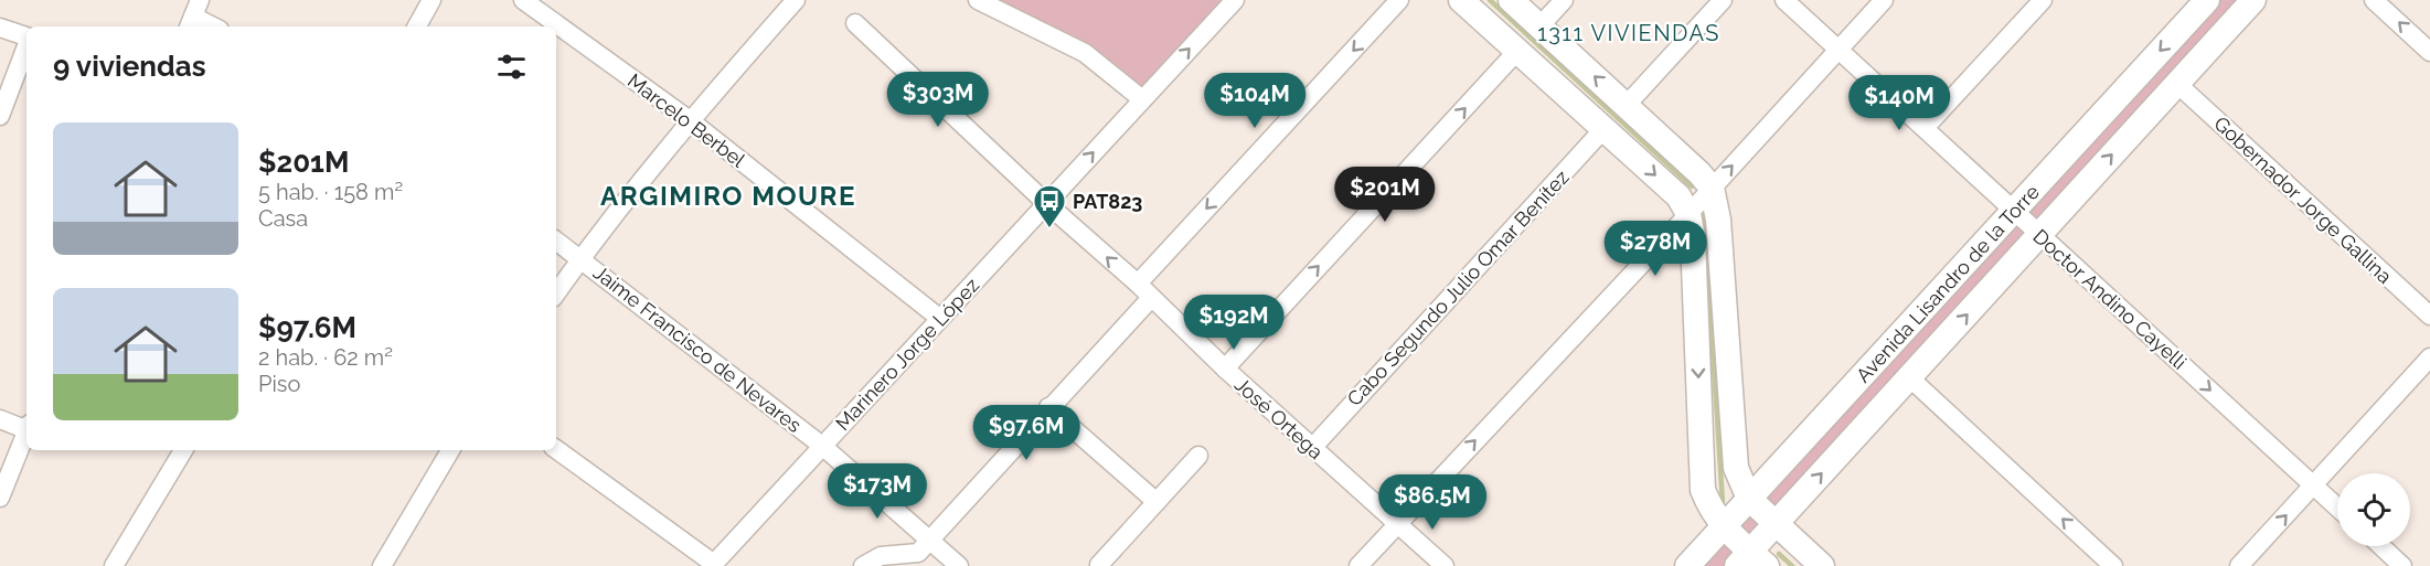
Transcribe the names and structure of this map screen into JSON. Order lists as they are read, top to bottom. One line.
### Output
{"streets":{"main road":["Avenida Lisandro de la Torre"],"street":["Marcelo Berbel","Gobernador Jorge Gallina","Cabo Segundo Julio Omar Benítez","Doctor Andino Cayelli","Jaime Francisco de Nevares","Marinero Jorge López","José Ortega"]},"crossings":[["Marcelo Berbel","Marinero Jorge López"],["Gobernador Jorge Gallina","Avenida Lisandro de la Torre"],["Avenida Lisandro de la Torre","Doctor Andino Cayelli"],["Cabo Segundo Julio Omar Benítez","José Ortega"],["Jaime Francisco de Nevares","Marinero Jorge López"],["Marinero Jorge López","José Ortega"]],"one_way":["Doctor Andino Cayelli"],"districts":["1311 VIVIENDAS","ARGIMIRO MOURE"],"places":{"bus stop":["PAT823"]},"page":{"heading":"9 viviendas","price":["$303M","$104M","$140M","$201M","$278M","$192M","$97.6M","$173M","$86.5M"],"list":[{"name":"$201M","note":"5 hab. · 158 m² · Casa"},{"name":"$97.6M","note":"2 hab. · 62 m² · Piso"}]}}
